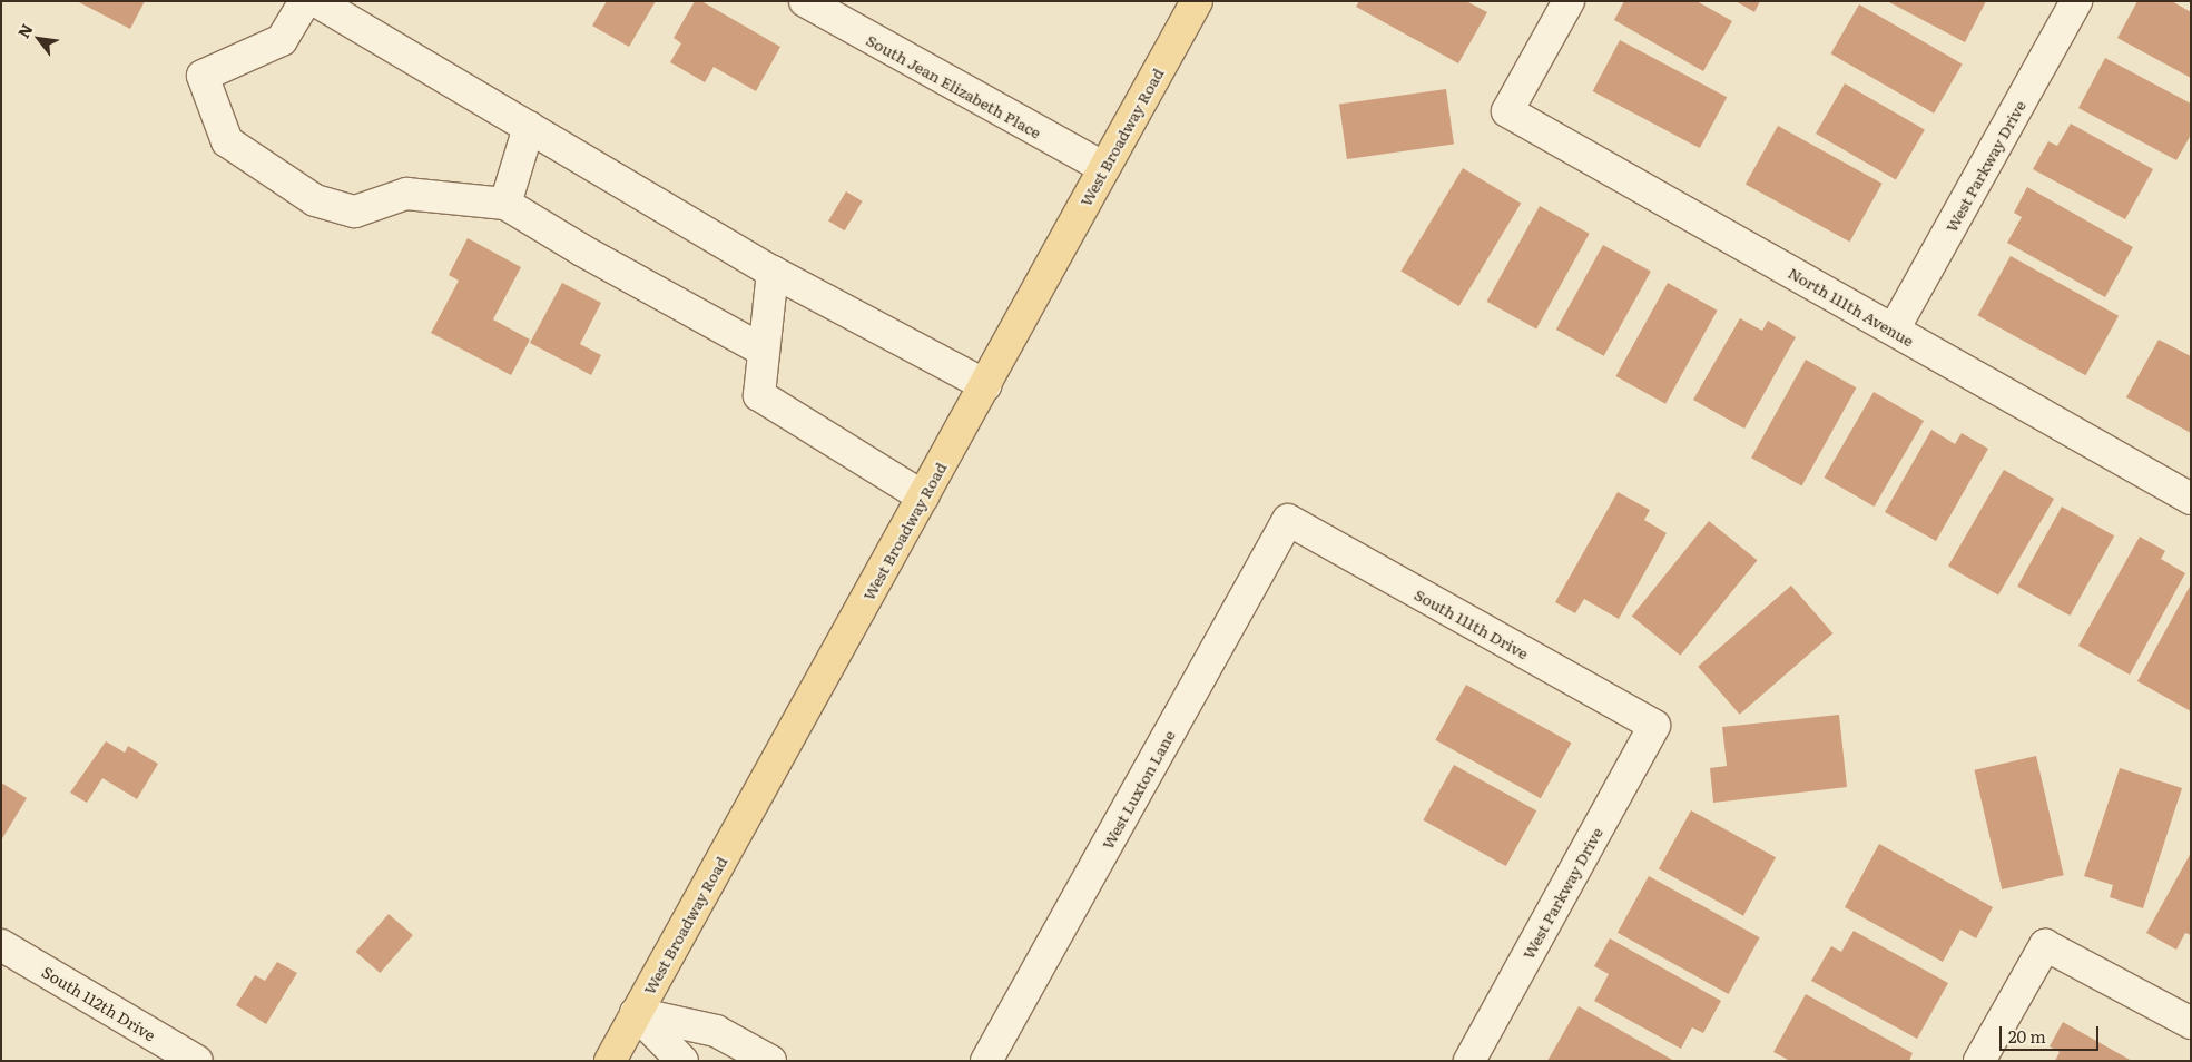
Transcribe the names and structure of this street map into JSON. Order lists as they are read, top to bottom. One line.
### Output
{"streets":{"main road":["West Broadway Road"],"street":["South Jean Elizabeth Place","West Parkway Drive","North 111th Avenue","South 111th Drive","West Luxton Lane","South 112th Drive"]},"crossings":[["South Jean Elizabeth Place","West Broadway Road"],["West Parkway Drive","North 111th Avenue"],["West Parkway Drive","South 111th Drive"],["South 111th Drive","West Luxton Lane"]],"scale_bar":"20 m","north":"top left"}
